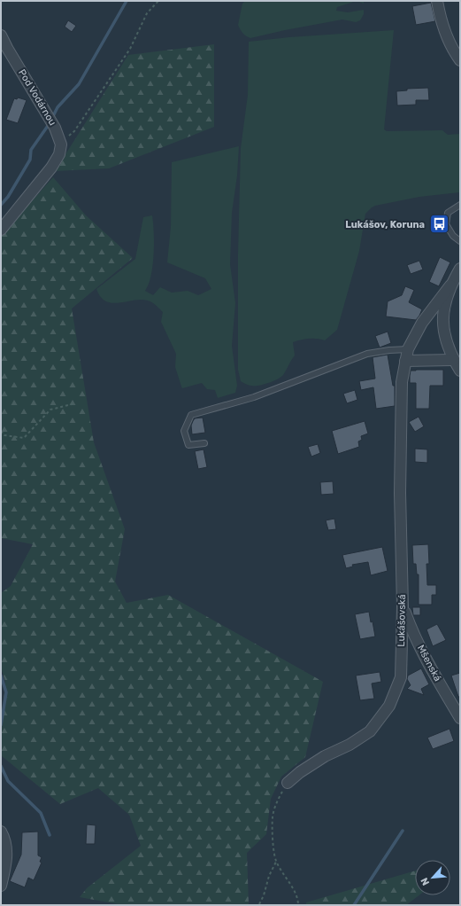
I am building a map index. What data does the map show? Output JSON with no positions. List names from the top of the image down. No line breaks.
{"streets":{"street":["Pod Vodárnou","Lukášovská","Mšenská"]},"crossings":[["Lukášovská","Mšenská"]],"places":{"bus stop":["Lukášov, Koruna"]},"north":"bottom left"}
